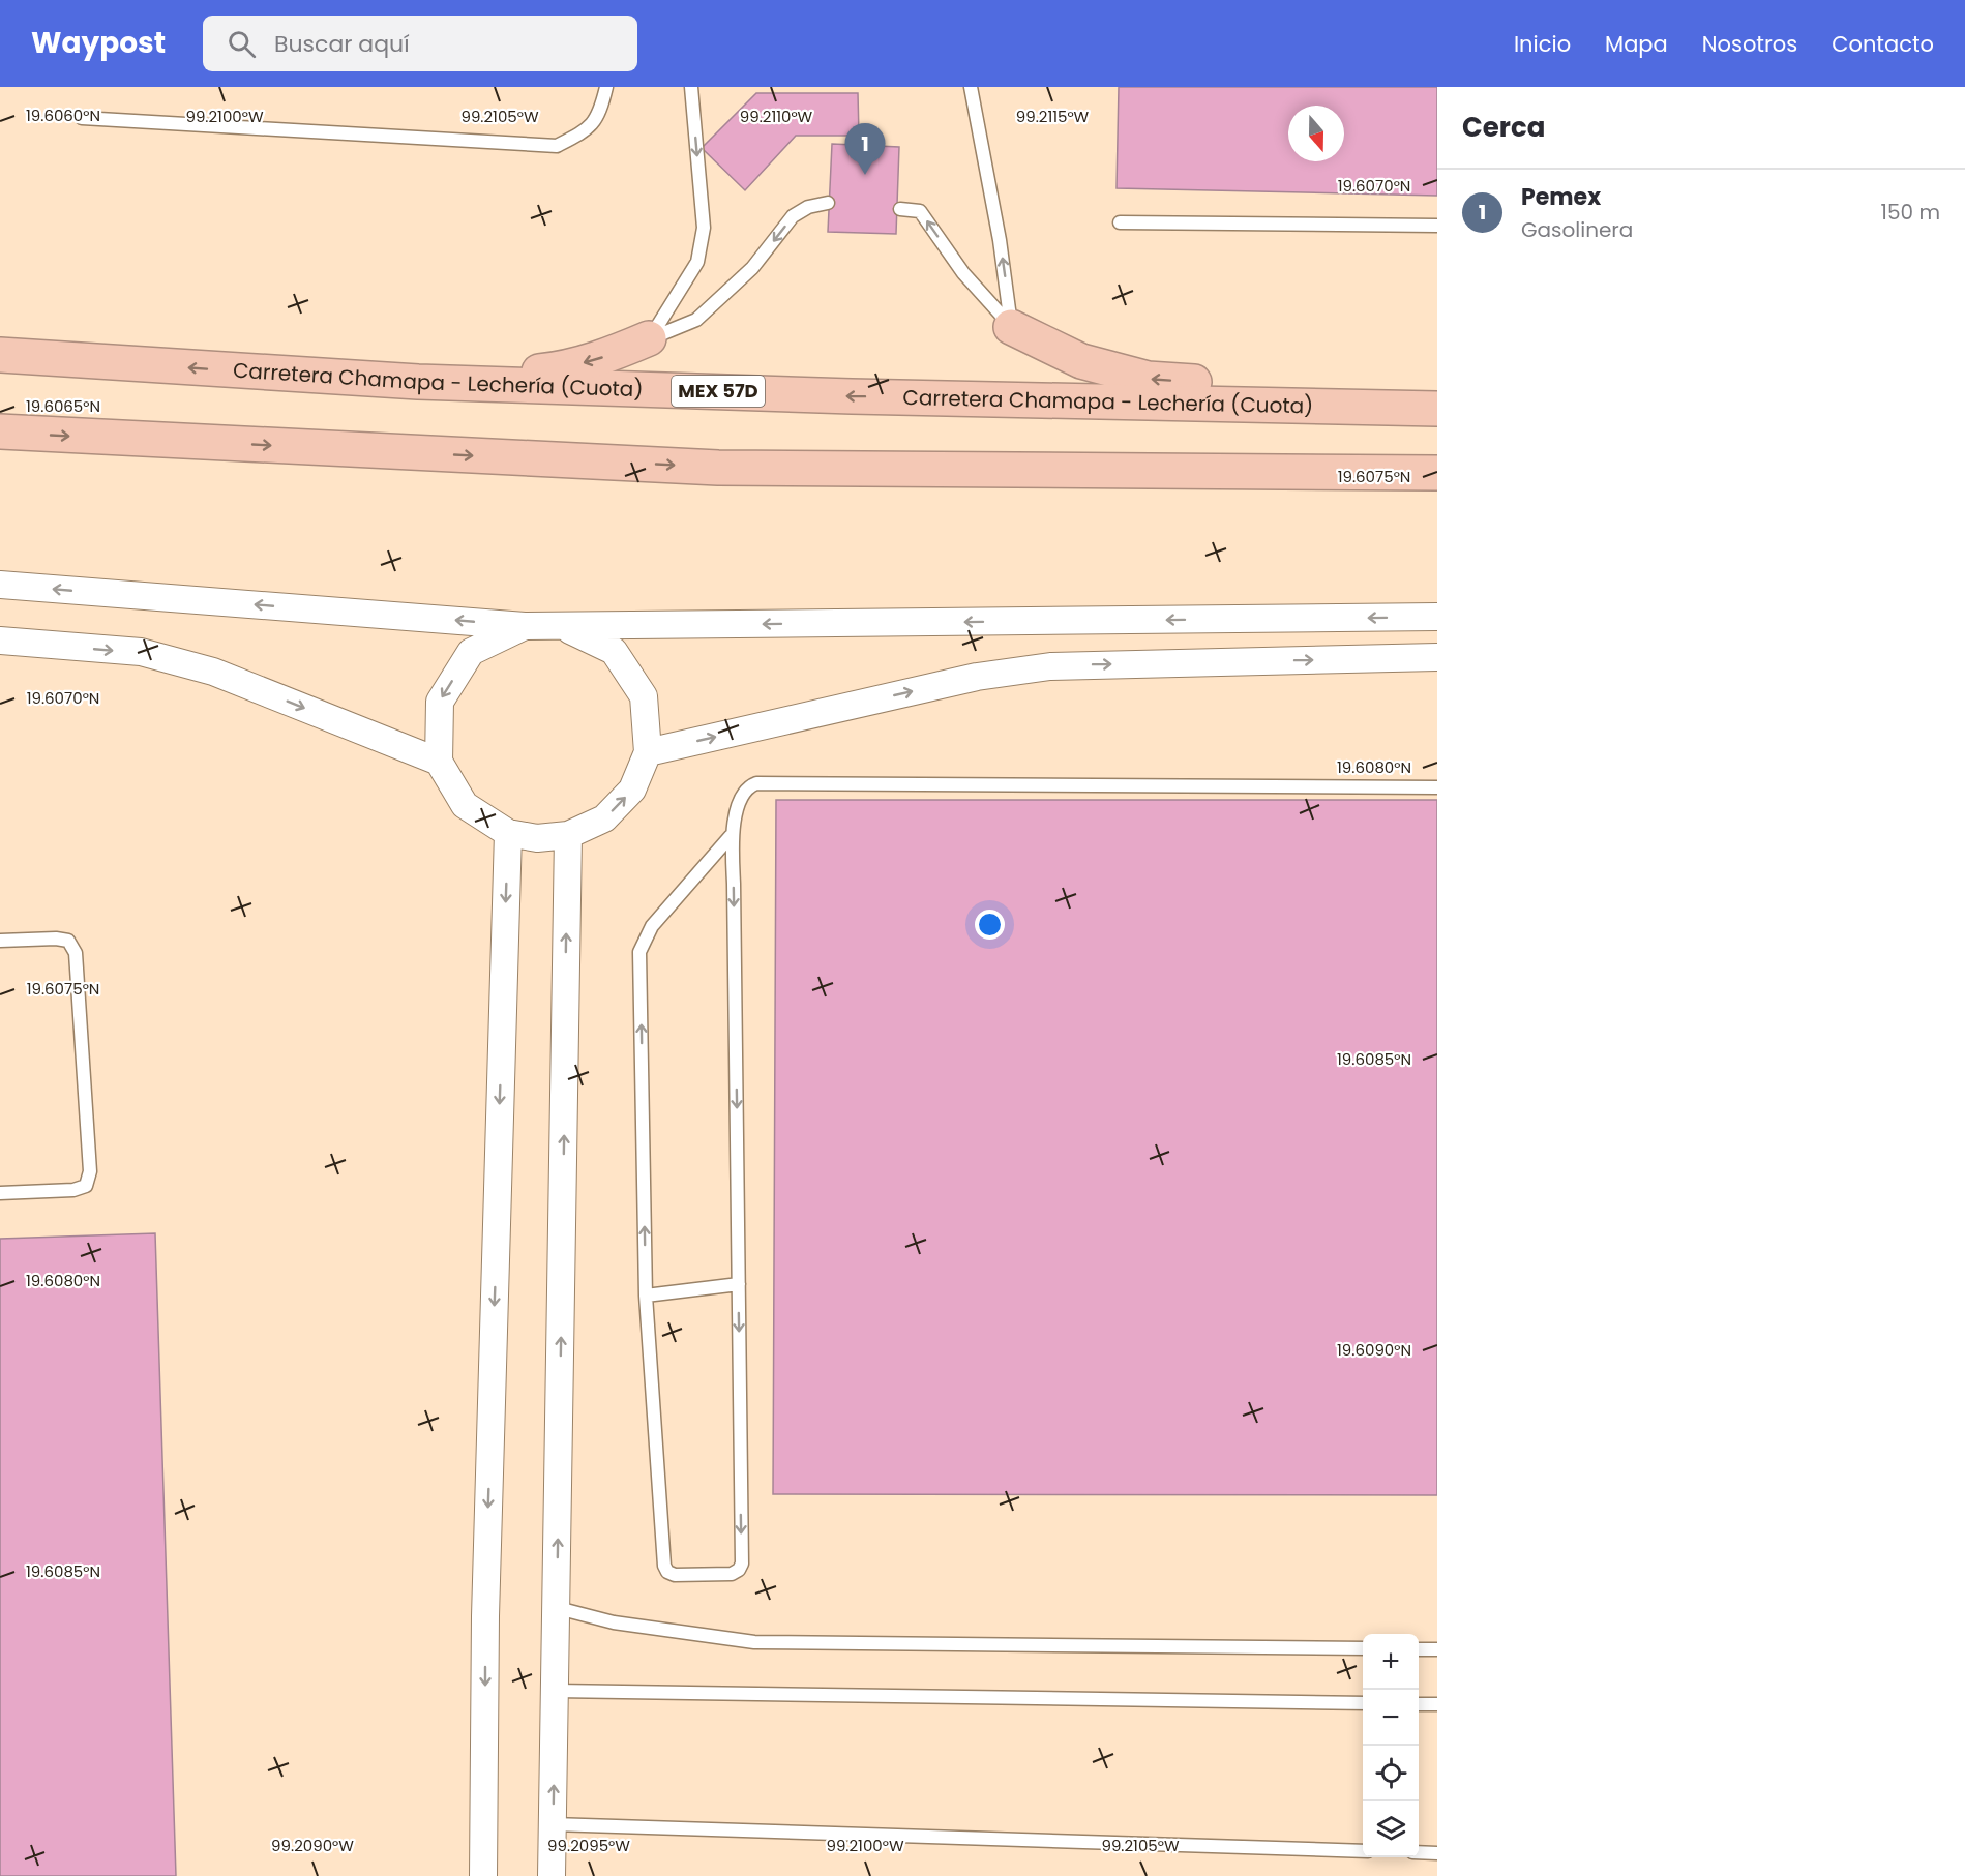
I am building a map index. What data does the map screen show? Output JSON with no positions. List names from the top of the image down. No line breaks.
{"streets":{"highway":["Carretera Chamapa - Lechería (Cuota)","MEX 57D"]},"north":"bottom","page":{"header":"Waypost","search":"Buscar aquí","nav":["Inicio","Mapa","Nosotros","Contacto"],"heading":"Cerca","pins":"1","list":[{"mark":"1","name":"Pemex","note":"Gasolinera","value":"150 m"}],"map_buttons":["+","−"]},"coordinates":["19.6060°N","99.2100°W","99.2115°W","99.2105°W","99.2110°W","19.6070°N","19.6065°N","19.6075°N","19.6080°N","19.6085°N","19.6090°N","99.2090°W","99.2095°W"]}
